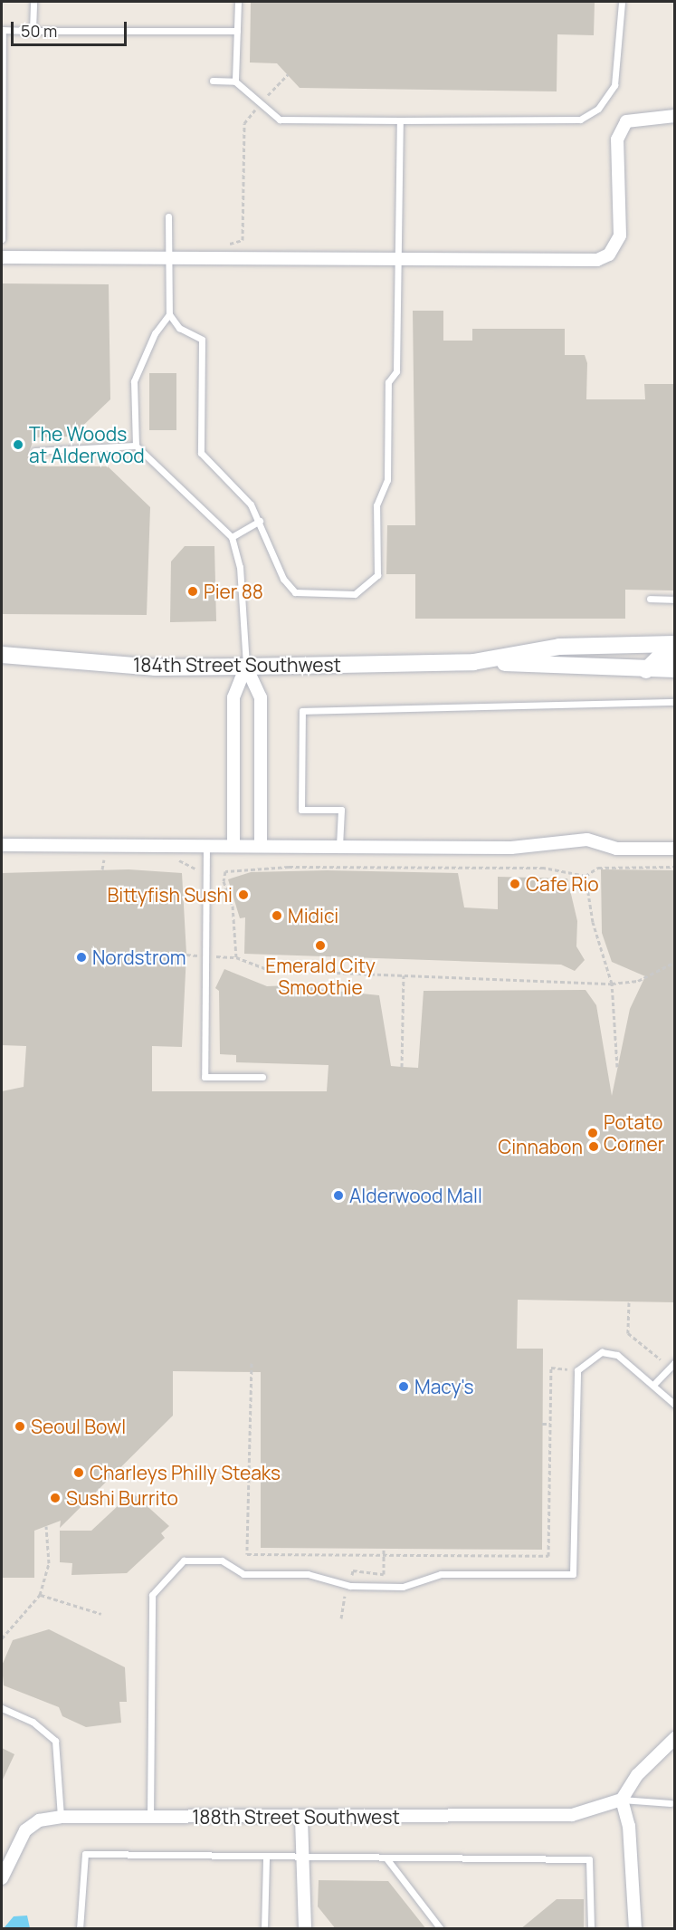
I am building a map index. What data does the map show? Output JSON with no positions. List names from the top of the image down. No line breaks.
{"streets":{"main road":["184th Street Southwest"],"street":["188th Street Southwest"]},"places":["The Woods at Alderwood","Pier 88","Cafe Rio","Bittyfish Sushi","Midici","Emerald City Smoothie","Nordstrom","Potato Corner","Cinnabon","Alderwood Mall","Macy's","Seoul Bowl","Charleys Philly Steaks","Sushi Burrito"],"scale_bar":"50 m"}
